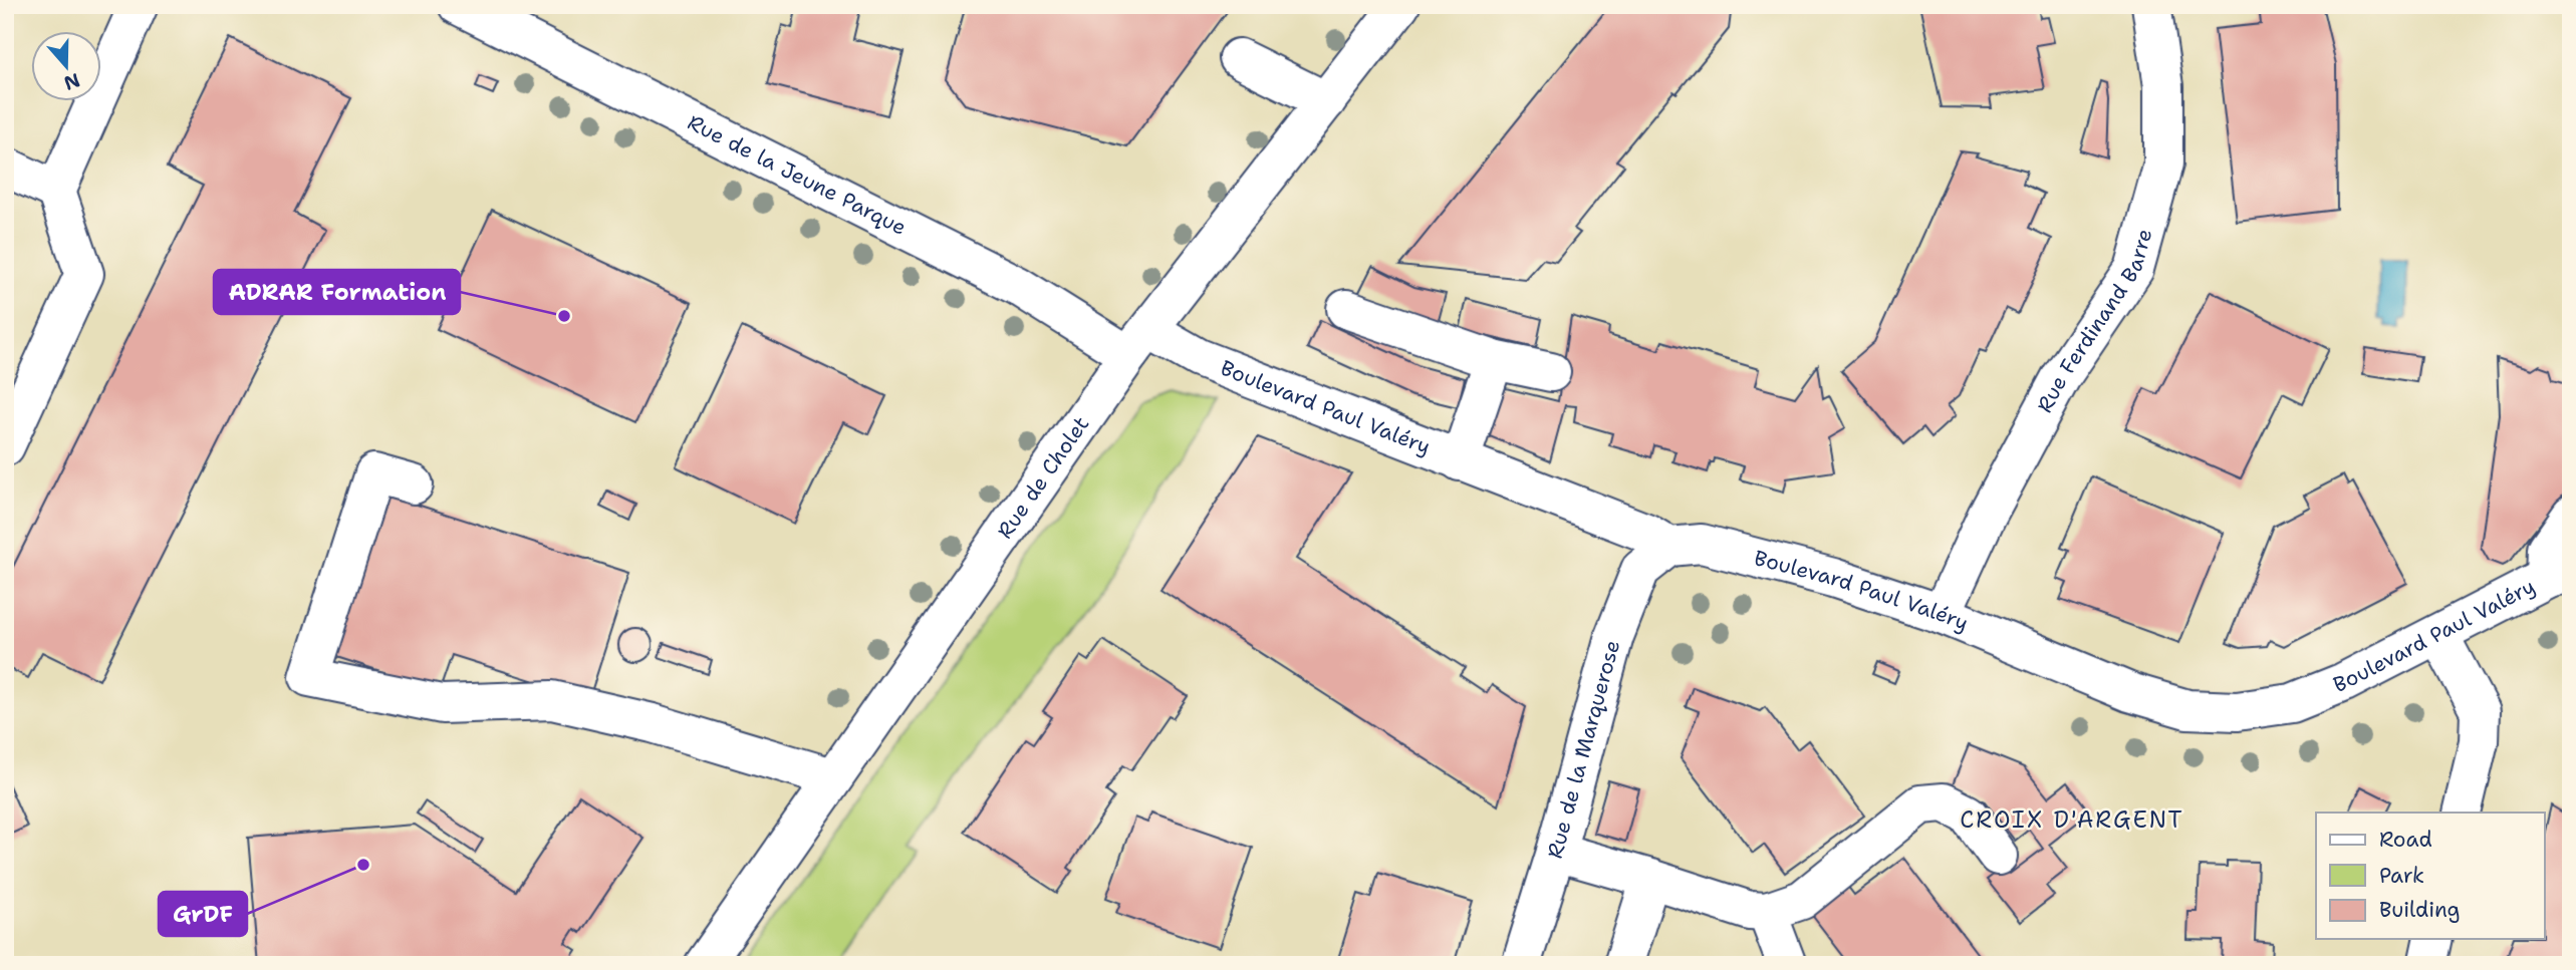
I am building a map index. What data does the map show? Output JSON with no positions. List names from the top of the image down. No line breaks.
{"streets":{"street":["Rue de la Jeune Parque","Rue Ferdinand Barre","Boulevard Paul Valéry","Rue de Cholet","Rue de la Marquerose"]},"crossings":[["Rue de la Jeune Parque","Boulevard Paul Valéry"],["Rue de la Jeune Parque","Rue de Cholet"],["Rue Ferdinand Barre","Boulevard Paul Valéry"],["Boulevard Paul Valéry","Rue de Cholet"],["Boulevard Paul Valéry","Rue de la Marquerose"]],"districts":["CROIX D'ARGENT"],"places":["ADRAR Formation","GrDF"],"legend":["Road","Park","Building"],"north":"bottom"}
